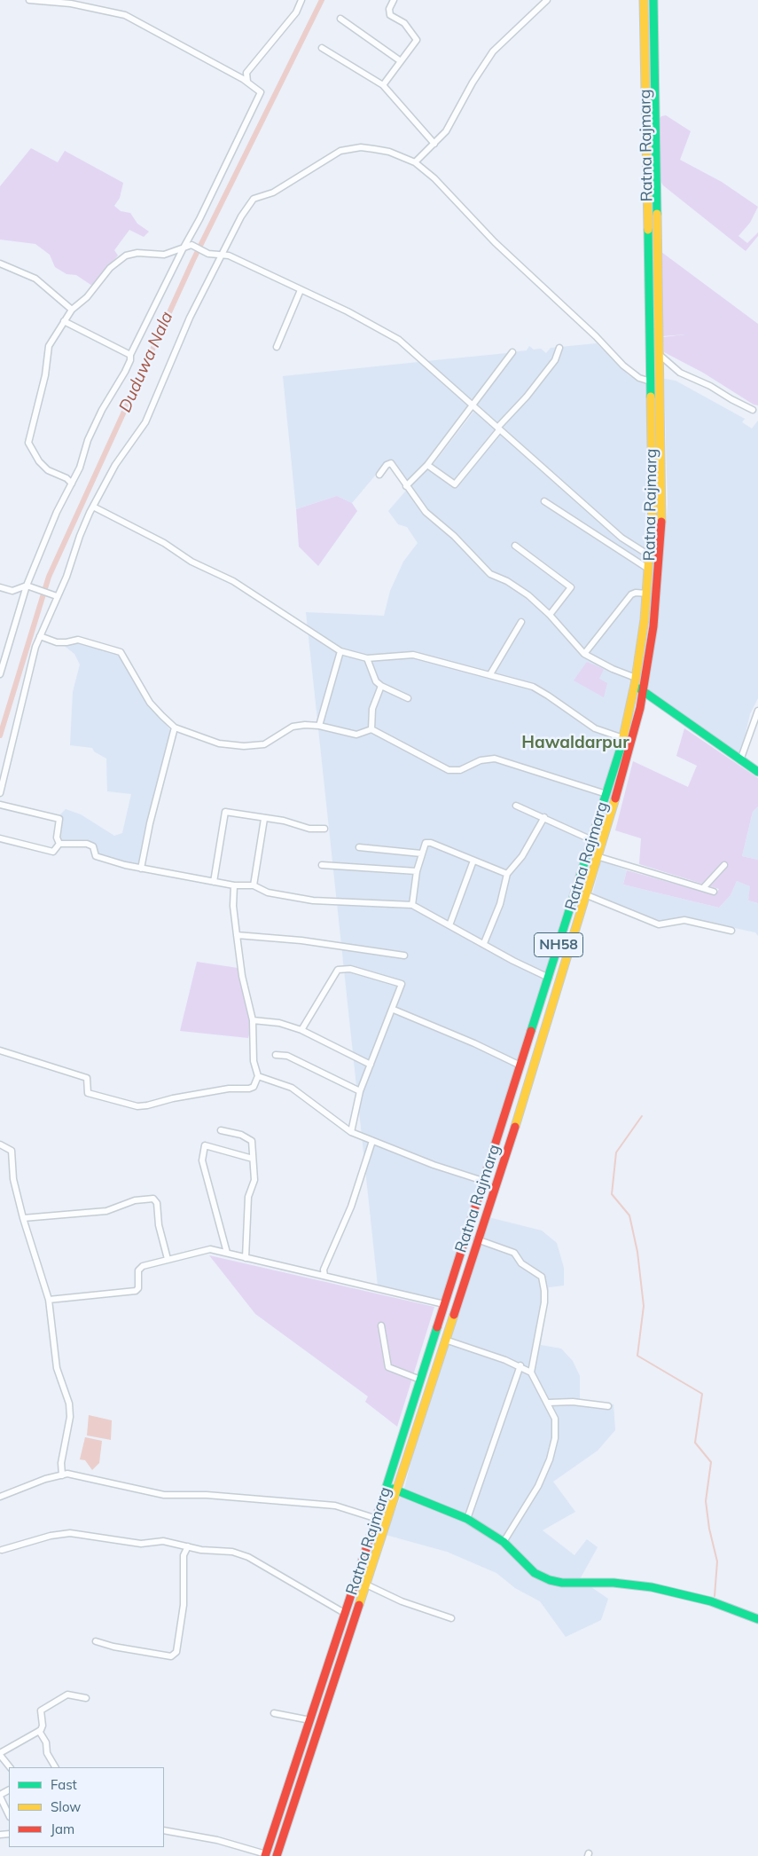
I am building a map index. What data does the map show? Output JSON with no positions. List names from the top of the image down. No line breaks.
{"streets":{"main road":["Ratna Rajmarg","NH58"]},"districts":["Hawaldarpur"],"water":["Duduwa Nala"],"legend":["Fast","Slow","Jam"]}
